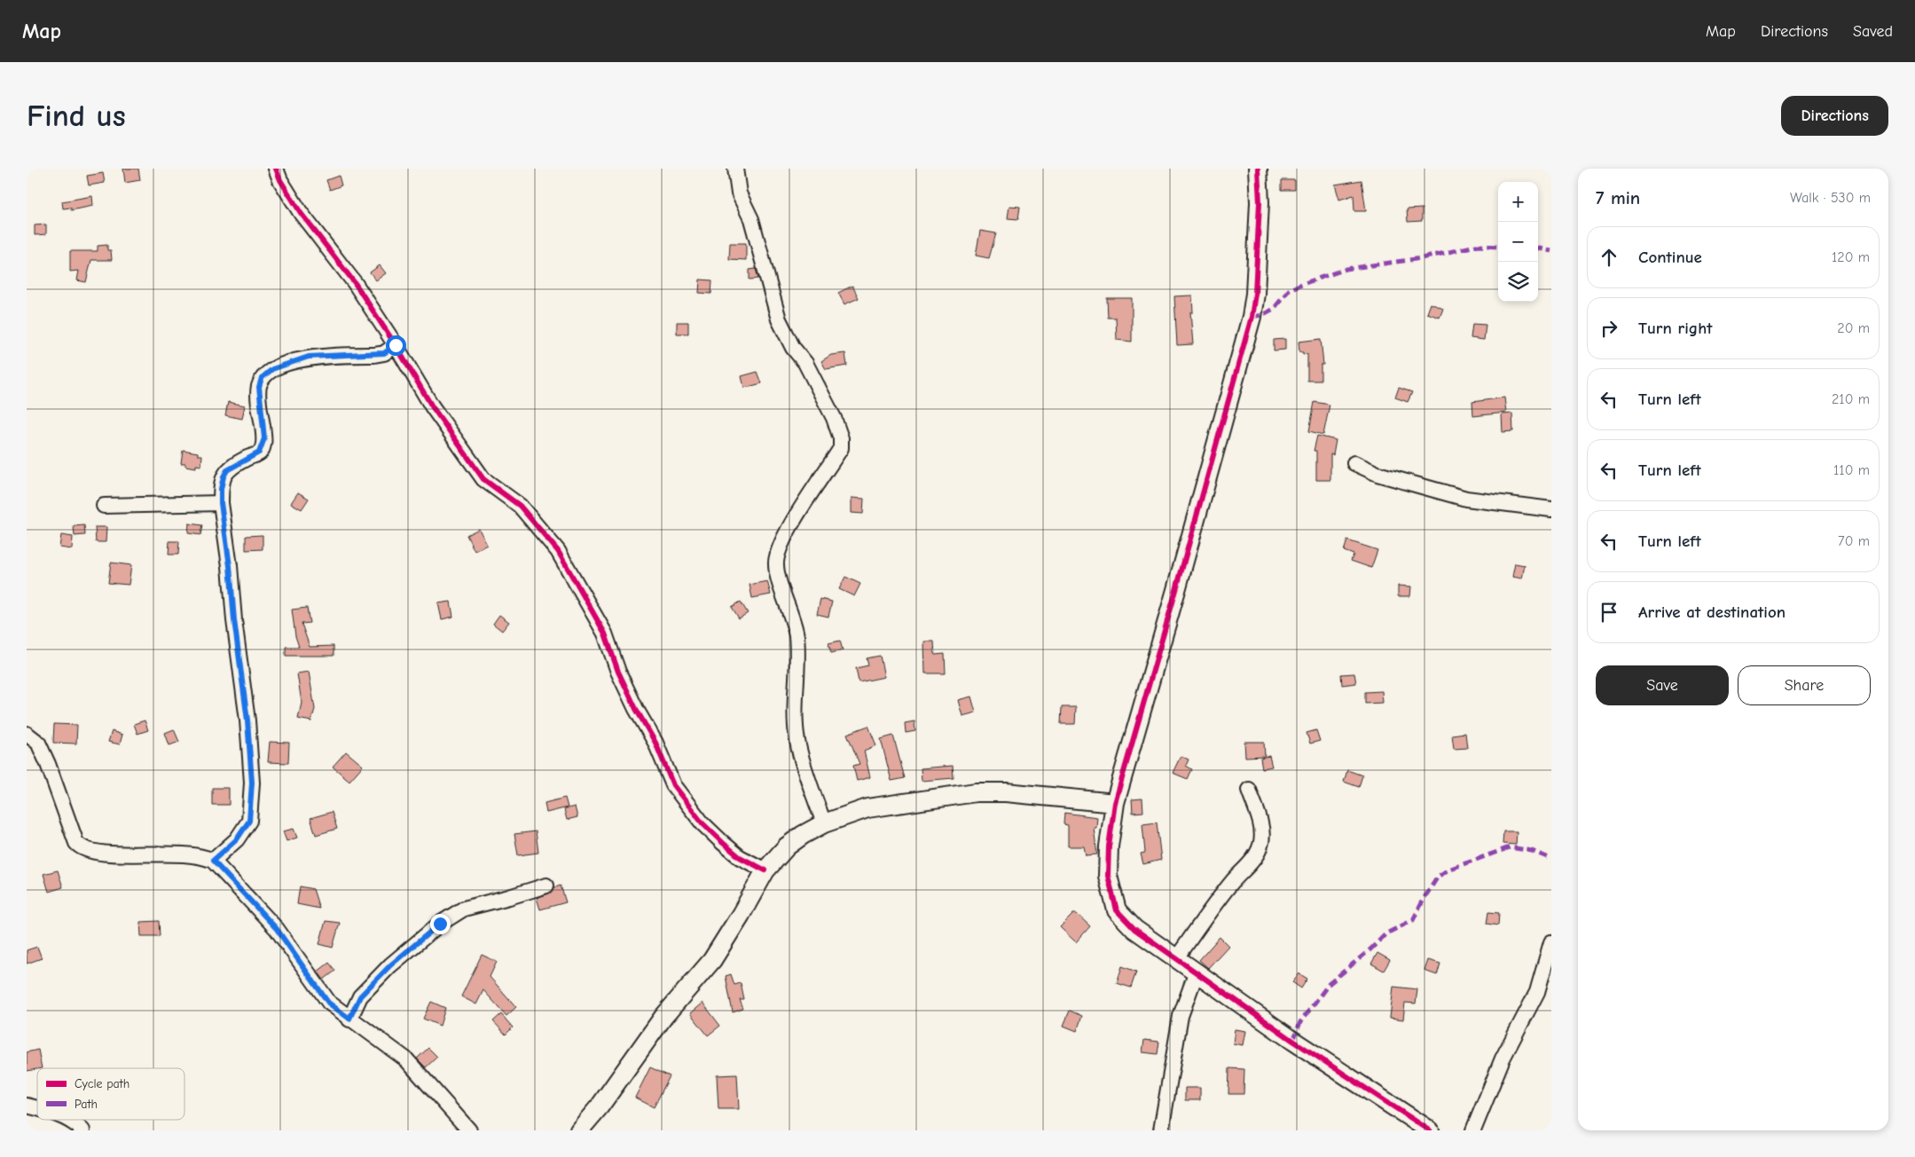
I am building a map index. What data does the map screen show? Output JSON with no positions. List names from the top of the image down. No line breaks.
{"legend":["Cycle path","Path"],"page":{"header":"Map","nav":["Map","Directions","Saved"],"buttons":["Directions",["Save","Share"]],"title":"Find us","heading":["7 min","Walk · 530 m"],"map_buttons":["+","−"],"list":[["Continue","120 m"],["Turn right","20 m"],["Turn left","210 m"],["Turn left","110 m"],["Turn left","70 m"],"Arrive at destination"]}}
